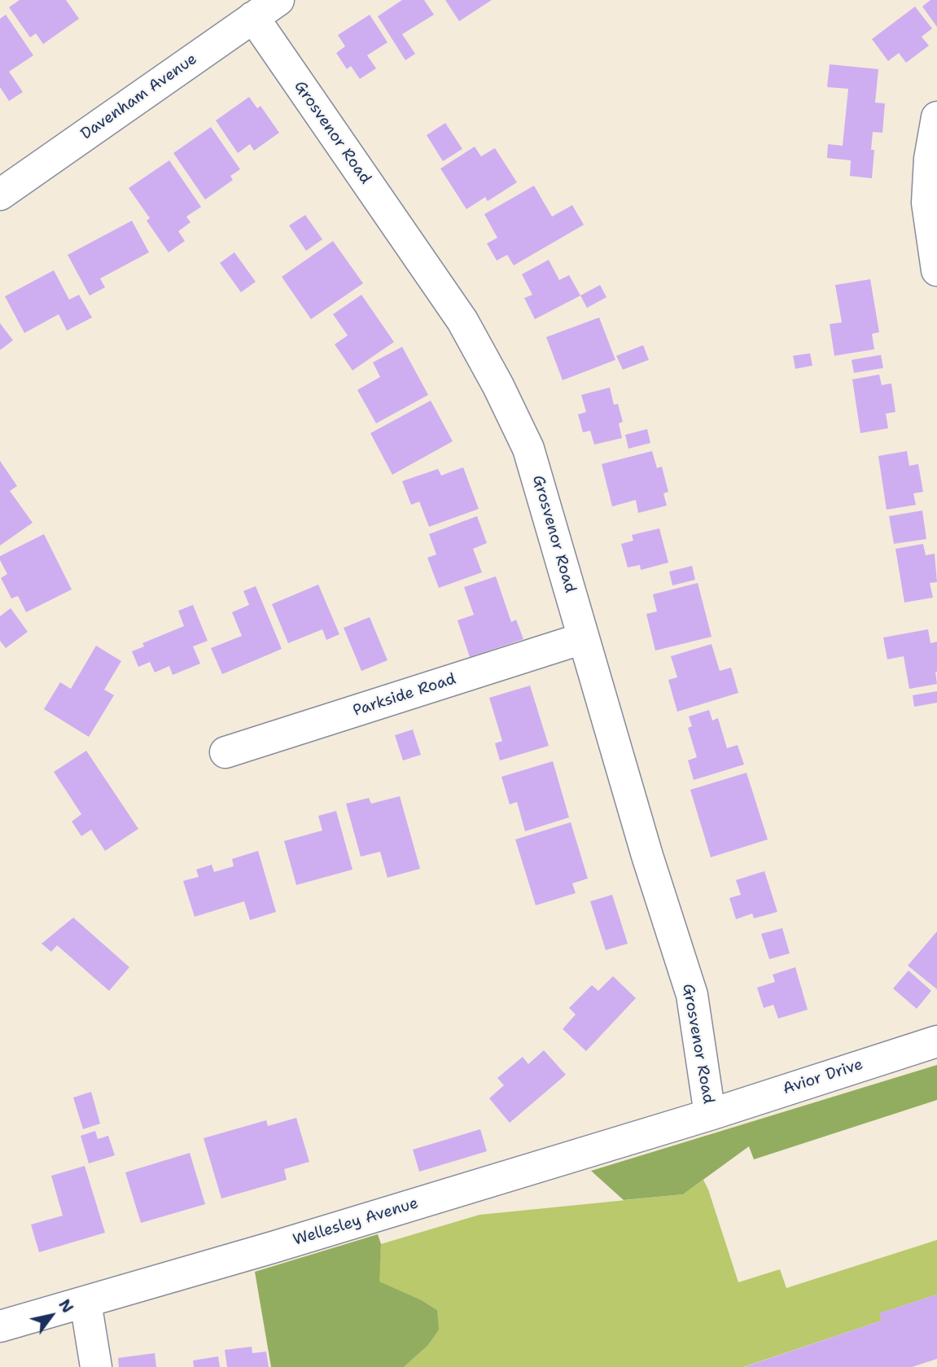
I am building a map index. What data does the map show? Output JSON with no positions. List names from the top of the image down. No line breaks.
{"streets":{"street":["Davenham Avenue","Grosvenor Road","Parkside Road","Avior Drive","Wellesley Avenue"]},"crossings":[["Davenham Avenue","Grosvenor Road"],["Grosvenor Road","Parkside Road"],["Grosvenor Road","Avior Drive"],["Grosvenor Road","Wellesley Avenue"],["Avior Drive","Wellesley Avenue"]],"north":"top right"}
